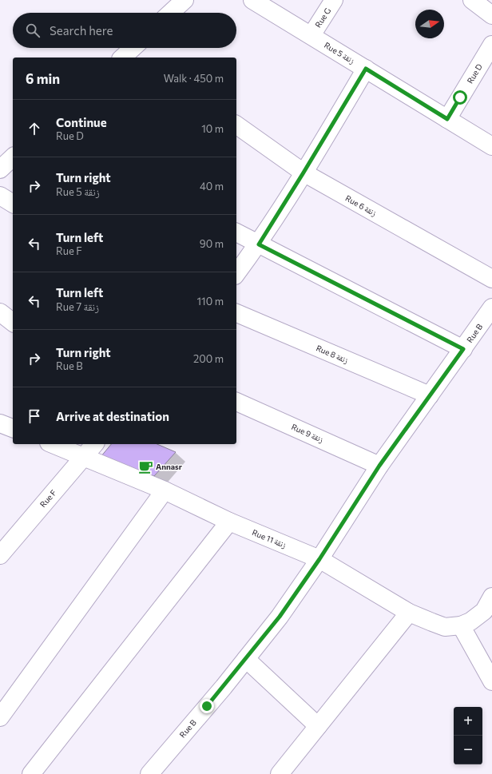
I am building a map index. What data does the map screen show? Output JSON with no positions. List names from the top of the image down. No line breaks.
{"streets":{"street":["Rue G","Rue 5 زنقة","Rue D","Rue 6 زنقة","Rue B","Rue 8 زنقة","Rue 9 زنقة","Rue F","Rue 11 زنقة"]},"crossings":[["Rue G","Rue 5 زنقة"],["Rue 5 زنقة","Rue D"],["Rue B","Rue 8 زنقة"],["Rue B","Rue 9 زنقة"],["Rue B","Rue 11 زنقة"],["Rue F","Rue 11 زنقة"]],"places":{"cafe":["Annasr"]},"north":"right","page":{"search":"Search here","heading":["6 min","Walk · 450 m"],"list":[["Continue","Rue D","10 m"],["Turn right","Rue 5 زنقة","40 m"],["Turn left","Rue F","90 m"],["Turn left","Rue 7 زنقة","110 m"],["Turn right","Rue B","200 m"],"Arrive at destination"],"map_buttons":["+","−"]}}
